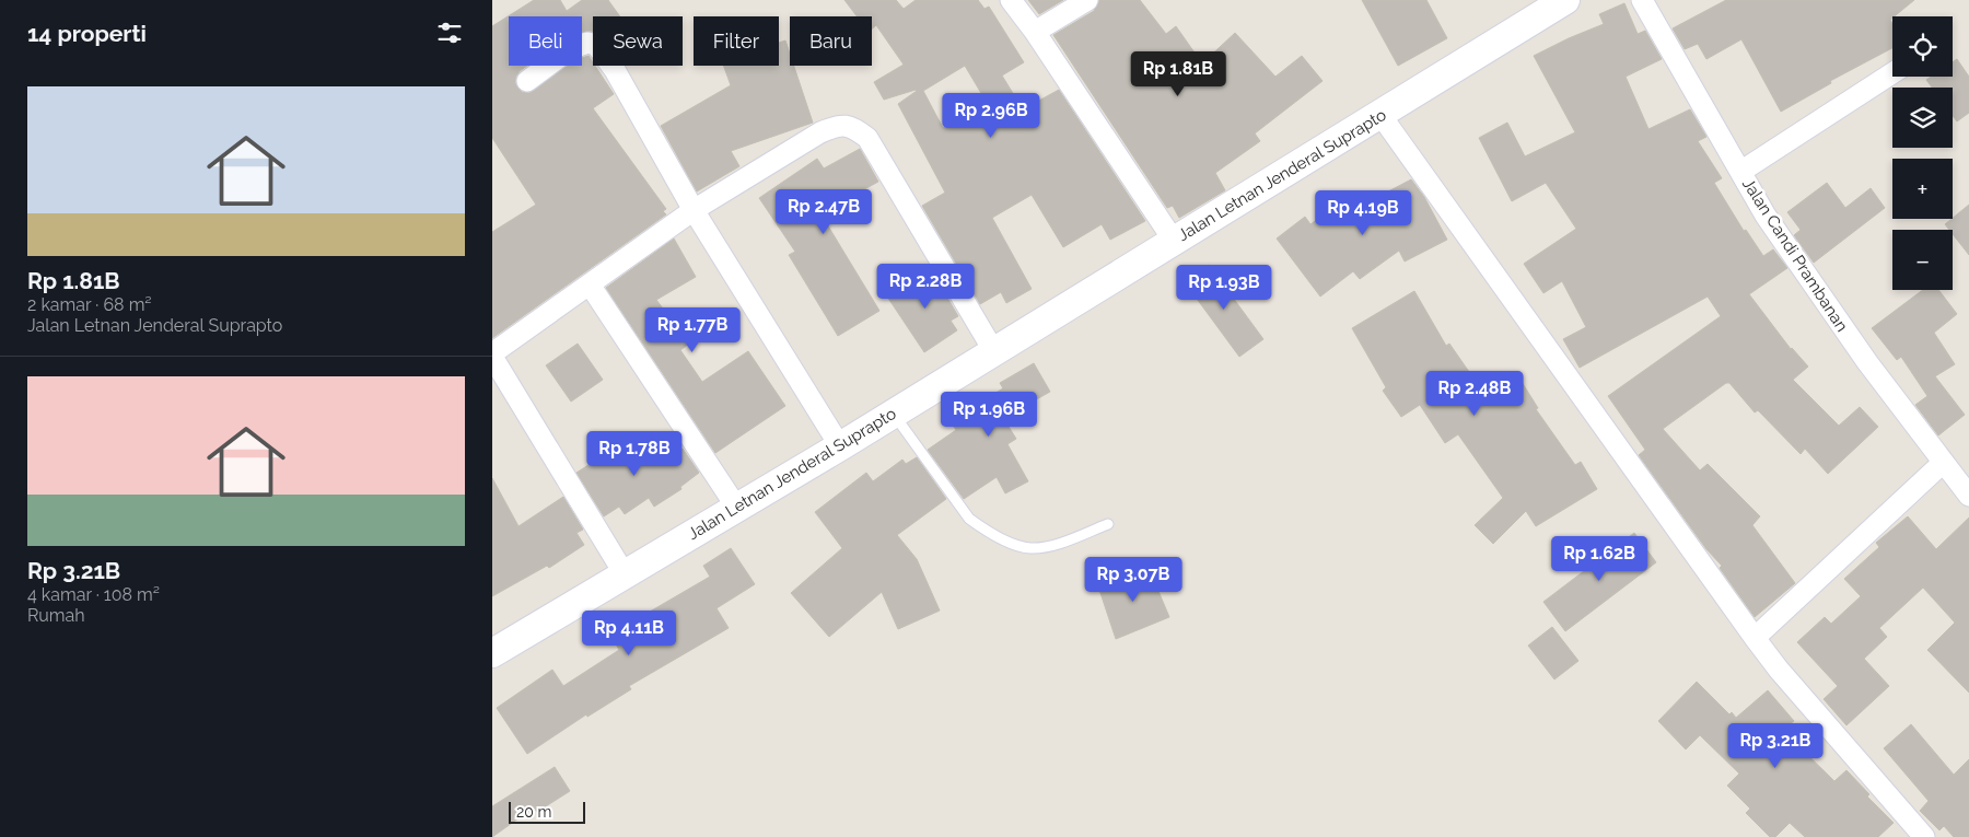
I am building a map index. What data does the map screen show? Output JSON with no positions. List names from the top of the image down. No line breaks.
{"streets":{"main road":["Jalan Letnan Jenderal Suprapto"],"street":["Jalan Candi Prambanan"]},"scale_bar":"20 m","page":{"heading":"14 properti","map_buttons":["+","−"],"chip":["Beli","Sewa","Filter","Baru"],"price":["Rp 1.81B","Rp 2.96B","Rp 2.47B","Rp 4.19B","Rp 2.28B","Rp 1.93B","Rp 1.77B","Rp 2.48B","Rp 1.96B","Rp 1.78B","Rp 1.62B","Rp 3.07B","Rp 4.11B","Rp 3.21B"],"list":[{"name":"Rp 1.81B","note":"2 kamar · 68 m² · Jalan Letnan Jenderal Suprapto"},{"name":"Rp 3.21B","note":"4 kamar · 108 m² · Rumah"}],"scale":"20 m"}}
